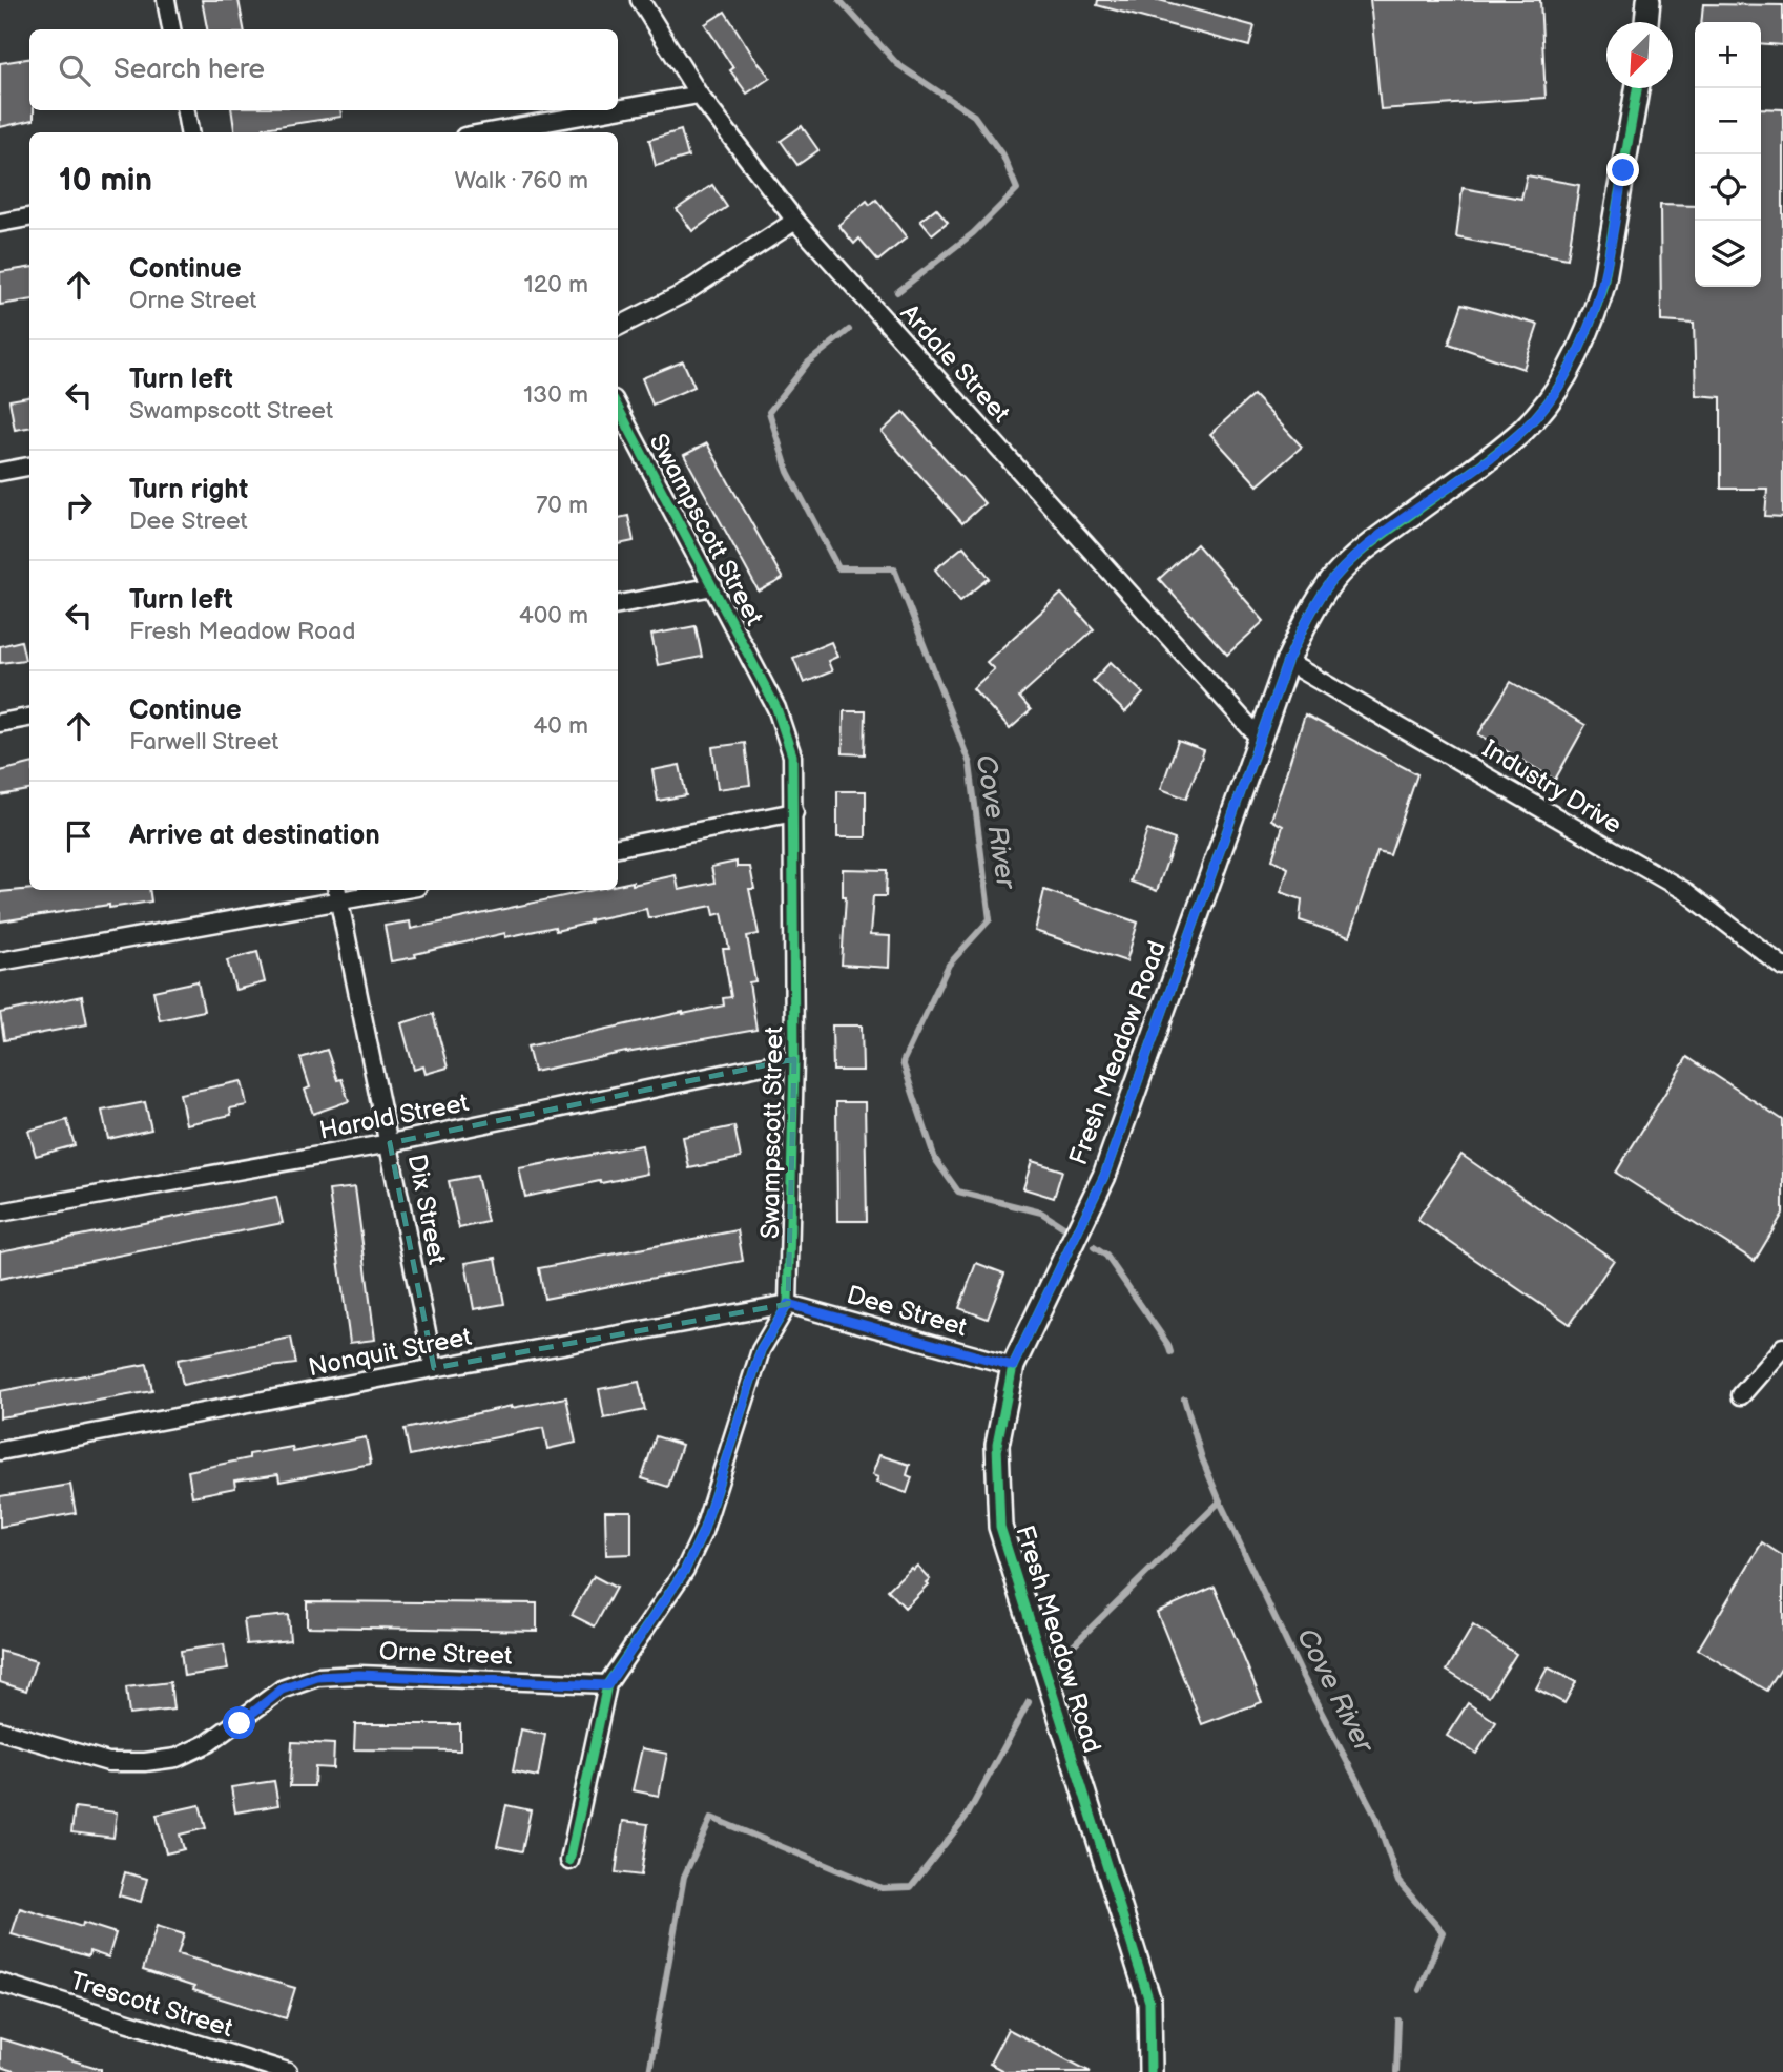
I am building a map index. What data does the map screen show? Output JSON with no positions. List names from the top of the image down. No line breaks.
{"streets":{"street":["Ardale Street","Swampscott Street","Industry Drive","Fresh Meadow Road","Harold Street","Dix Street","Dee Street","Nonquit Street","Orne Street","Trescott Street"]},"crossings":[["Ardale Street","Fresh Meadow Road"],["Swampscott Street","Harold Street"],["Swampscott Street","Dee Street"],["Swampscott Street","Nonquit Street"],["Swampscott Street","Orne Street"],["Industry Drive","Fresh Meadow Road"],["Fresh Meadow Road","Dee Street"],["Harold Street","Dix Street"],["Dix Street","Nonquit Street"],["Dee Street","Nonquit Street"]],"water":["Cove River"],"north":"bottom left","page":{"map_buttons":["+","−"],"search":"Search here","heading":["10 min","Walk · 760 m"],"list":[["Continue","Orne Street","120 m"],["Turn left","Swampscott Street","130 m"],["Turn right","Dee Street","70 m"],["Turn left","Fresh Meadow Road","400 m"],["Continue","Farwell Street","40 m"],"Arrive at destination"]}}
